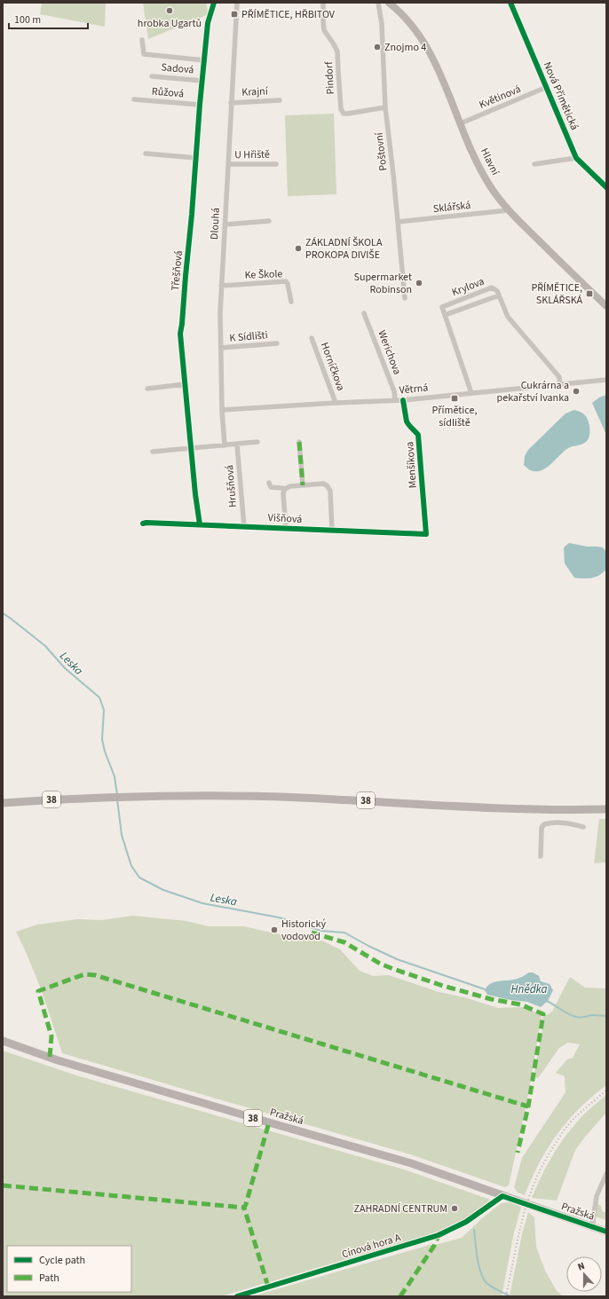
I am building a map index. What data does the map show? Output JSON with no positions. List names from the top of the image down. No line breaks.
{"streets":{"main road":["Hlavní","38","Pražská"],"street":["Sadová","Pindorf","Krajní","Růžová","Nová Přímětická","Květinová","Poštovní","U Hřiště","Sklářská","Dlouhá","Třešňová","Ke Škole","Krylova","K Sídlišti","Werichova","Horníčkova","Větrná","Menšíkova","Hrušňová","Višňová","Cínová hora A"]},"crossings":[["Sadová","Třešňová"],["Pindorf","Poštovní"],["Krajní","Dlouhá"],["Růžová","Třešňová"],["Nová Přímětická","Květinová"],["Květinová","Hlavní"],["Poštovní","Sklářská"],["U Hřiště","Dlouhá"],["Hlavní","Sklářská"],["Dlouhá","Ke Škole"],["Dlouhá","K Sídlišti"],["Dlouhá","Větrná"],["Třešňová","Višňová"],["Krylova","Větrná"],["Werichova","Větrná"],["Horníčkova","Větrná"],["Větrná","Menšíkova"],["Menšíkova","Višňová"],["Hrušňová","Višňová"],["Pražská","Cínová hora A"]],"water":["Leska","Hnědka"],"places":{"other":["hrobka Ugartů","Znojmo 4","ZÁKLADNÍ ŠKOLA PROKOPA DIVIŠE","Supermarket Robinson","Cukrárna a pekařství Ivanka","Historický vodovod","ZAHRADNÍ CENTRUM"],"transit":["PŘÍMĚTICE, HŘBITOV","PŘÍMĚTICE, SKLÁŘSKÁ","Přímětice, sídliště"]},"legend":["Cycle path","Path"],"scale_bar":"100 m","north":"top"}
